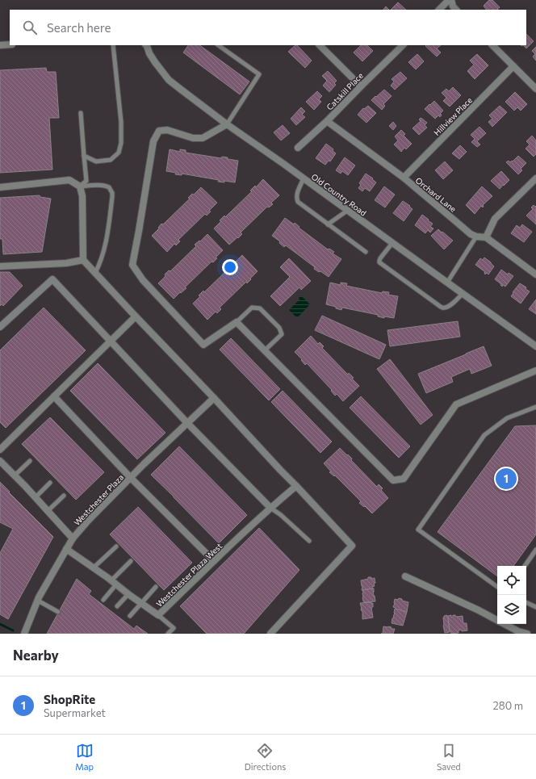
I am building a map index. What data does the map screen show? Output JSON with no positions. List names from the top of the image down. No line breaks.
{"streets":{"street":["Catskill Place","Hillview Place","Old Country Road","Orchard Lane","Westchester Plaza","Westchester Plaza West"]},"crossings":[["Catskill Place","Orchard Lane"],["Hillview Place","Orchard Lane"],["Westchester Plaza","Westchester Plaza West"]],"page":{"search":"Search here","pins":"1","heading":"Nearby","list":[{"mark":"1","name":"ShopRite","note":"Supermarket","value":"280 m"}],"nav":["Map","Directions","Saved"]}}
